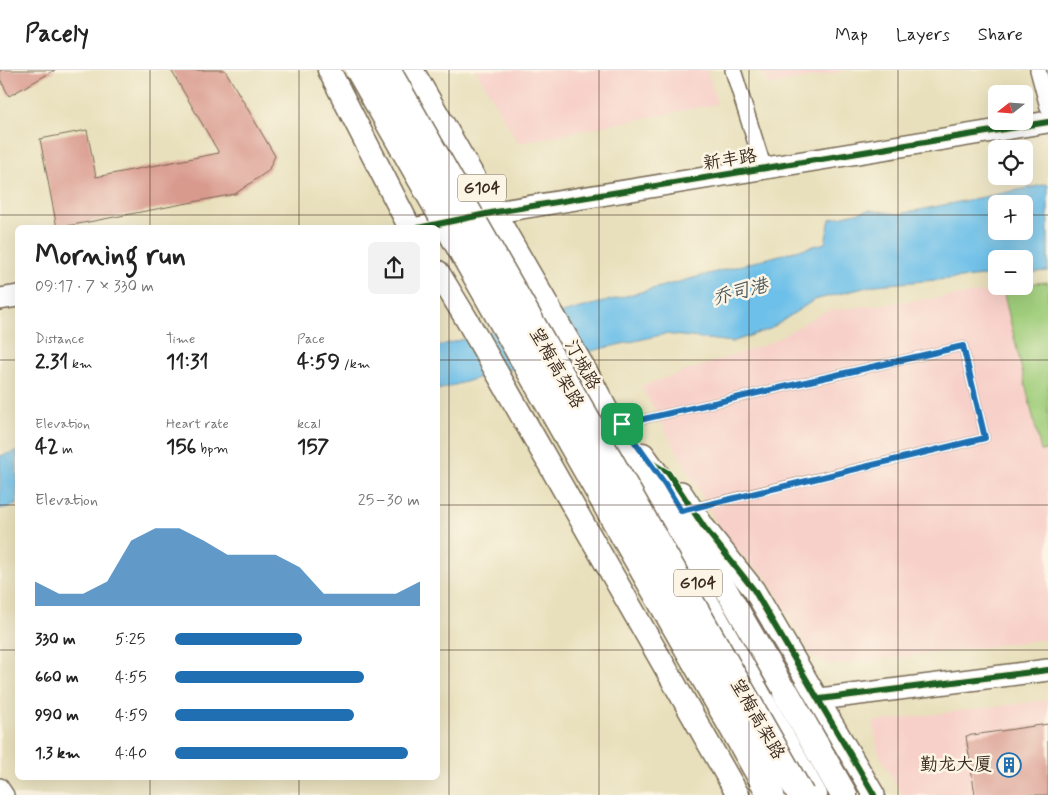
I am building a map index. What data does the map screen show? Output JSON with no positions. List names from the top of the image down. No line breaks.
{"streets":{"highway":["望梅高架路"],"main road":["G104","汀城路"],"street":["新丰路"]},"crossings":[["新丰路","汀城路"]],"water":["乔司港"],"places":{"building":["勤龙大厦"]},"north":"left","page":{"header":"Pacely","nav":["Map","Layers","Share"],"map_buttons":["+","−"],"heading":["Morning run","09:17 · 7 × 330 m"],"stats":[["Distance","2.31 km"],["Time","11:31"],["Pace","4:59 /km"],["Elevation","42 m"],["Heart rate","156 bpm"],["kcal","157"]],"chart":["Elevation","25–30 m"],"list":[{"name":"330 m","note":"5:25"},{"name":"660 m","note":"4:55"},{"name":"990 m","note":"4:59"},{"name":"1.3 km","note":"4:40"}]}}
